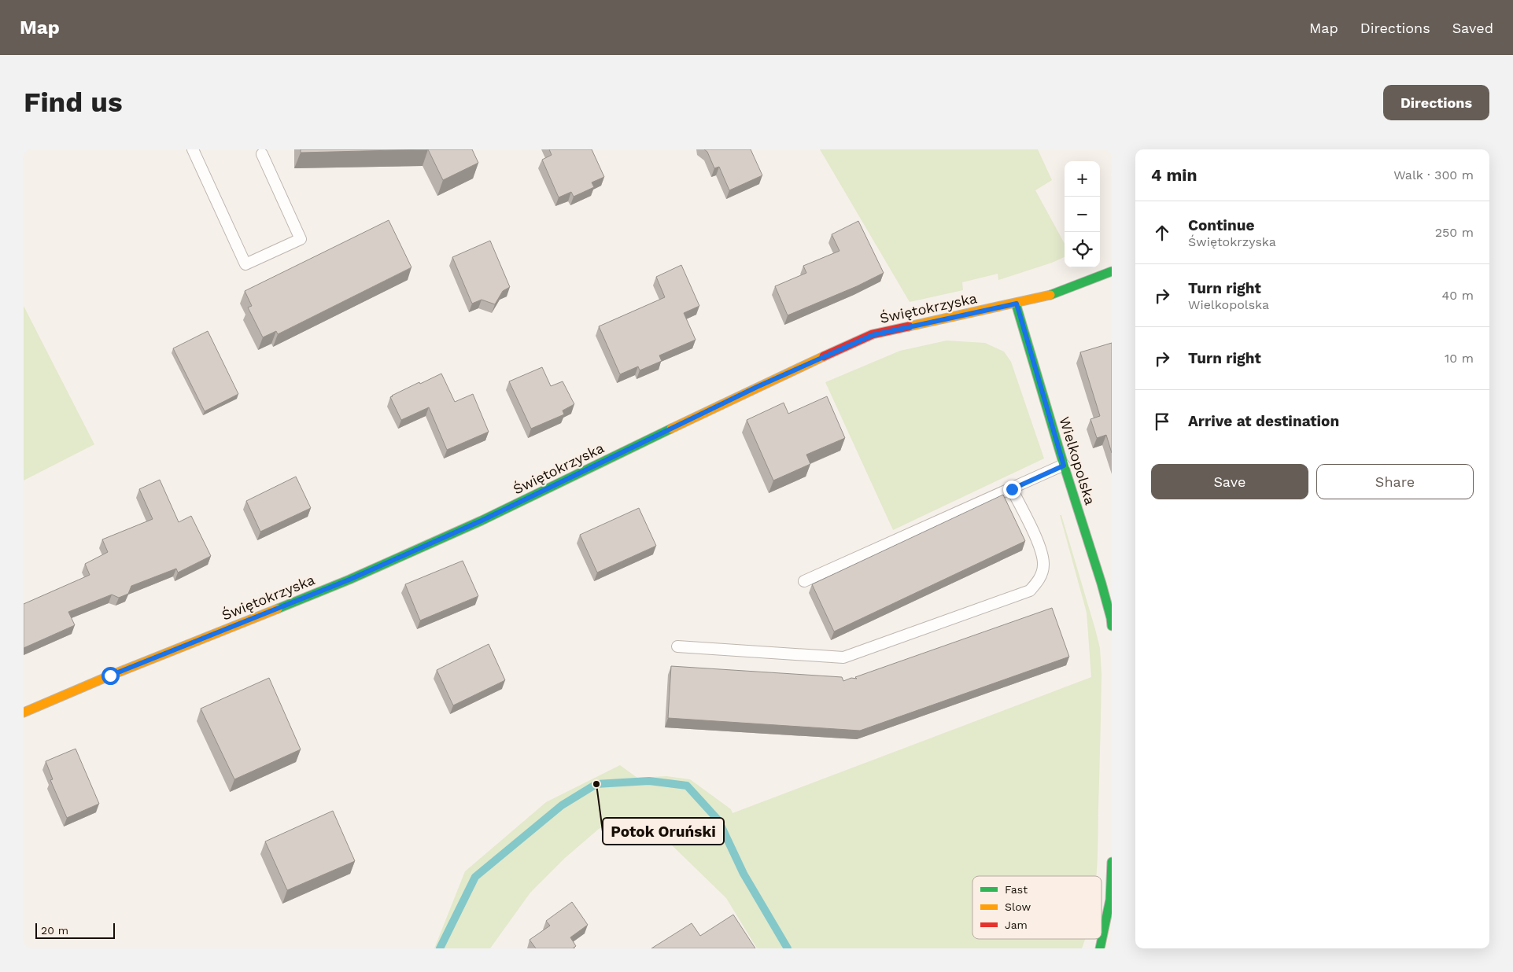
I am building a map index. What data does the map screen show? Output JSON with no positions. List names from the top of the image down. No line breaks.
{"streets":{"main road":["Świętokrzyska","Wielkopolska"]},"crossings":[["Świętokrzyska","Wielkopolska"]],"places":["Potok Oruński"],"legend":["Fast","Slow","Jam"],"scale_bar":"20 m","page":{"header":"Map","nav":["Map","Directions","Saved"],"buttons":["Directions",["Save","Share"]],"title":"Find us","heading":["4 min","Walk · 300 m"],"map_buttons":["+","−"],"list":[["Continue","Świętokrzyska","250 m"],["Turn right","Wielkopolska","40 m"],["Turn right","10 m"],"Arrive at destination"],"scale":"20 m"}}
